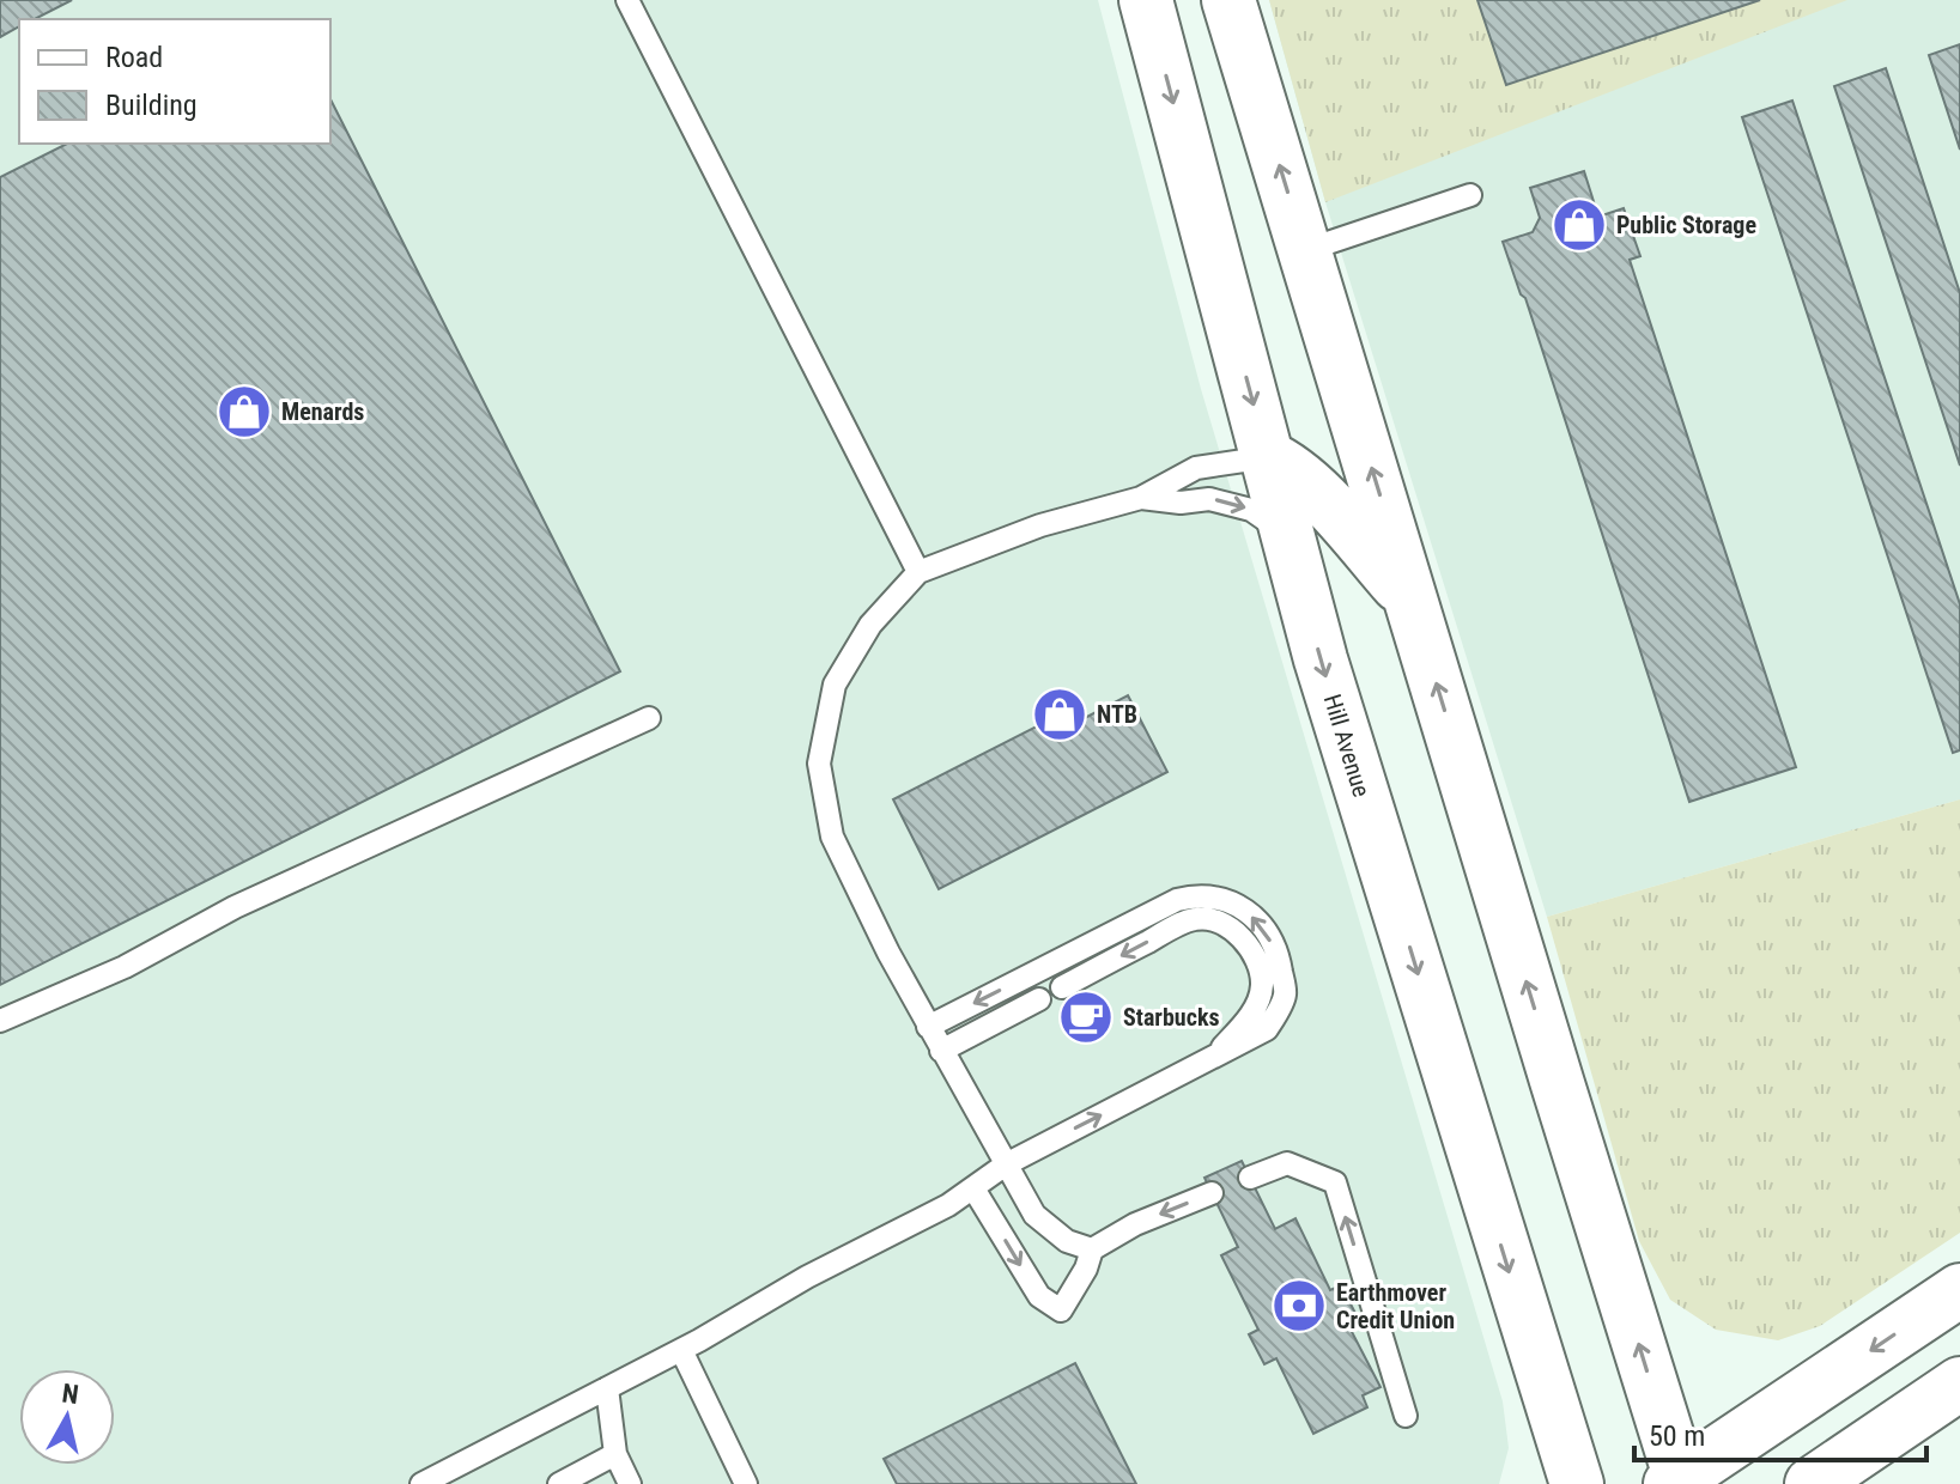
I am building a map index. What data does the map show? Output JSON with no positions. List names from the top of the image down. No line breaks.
{"streets":{"main road":["Hill Avenue"]},"places":{"shop":["Public Storage","Menards","NTB"],"cafe":["Starbucks"],"bank":["Earthmover Credit Union"]},"legend":["Road","Building"],"scale_bar":"50 m","north":"top"}
